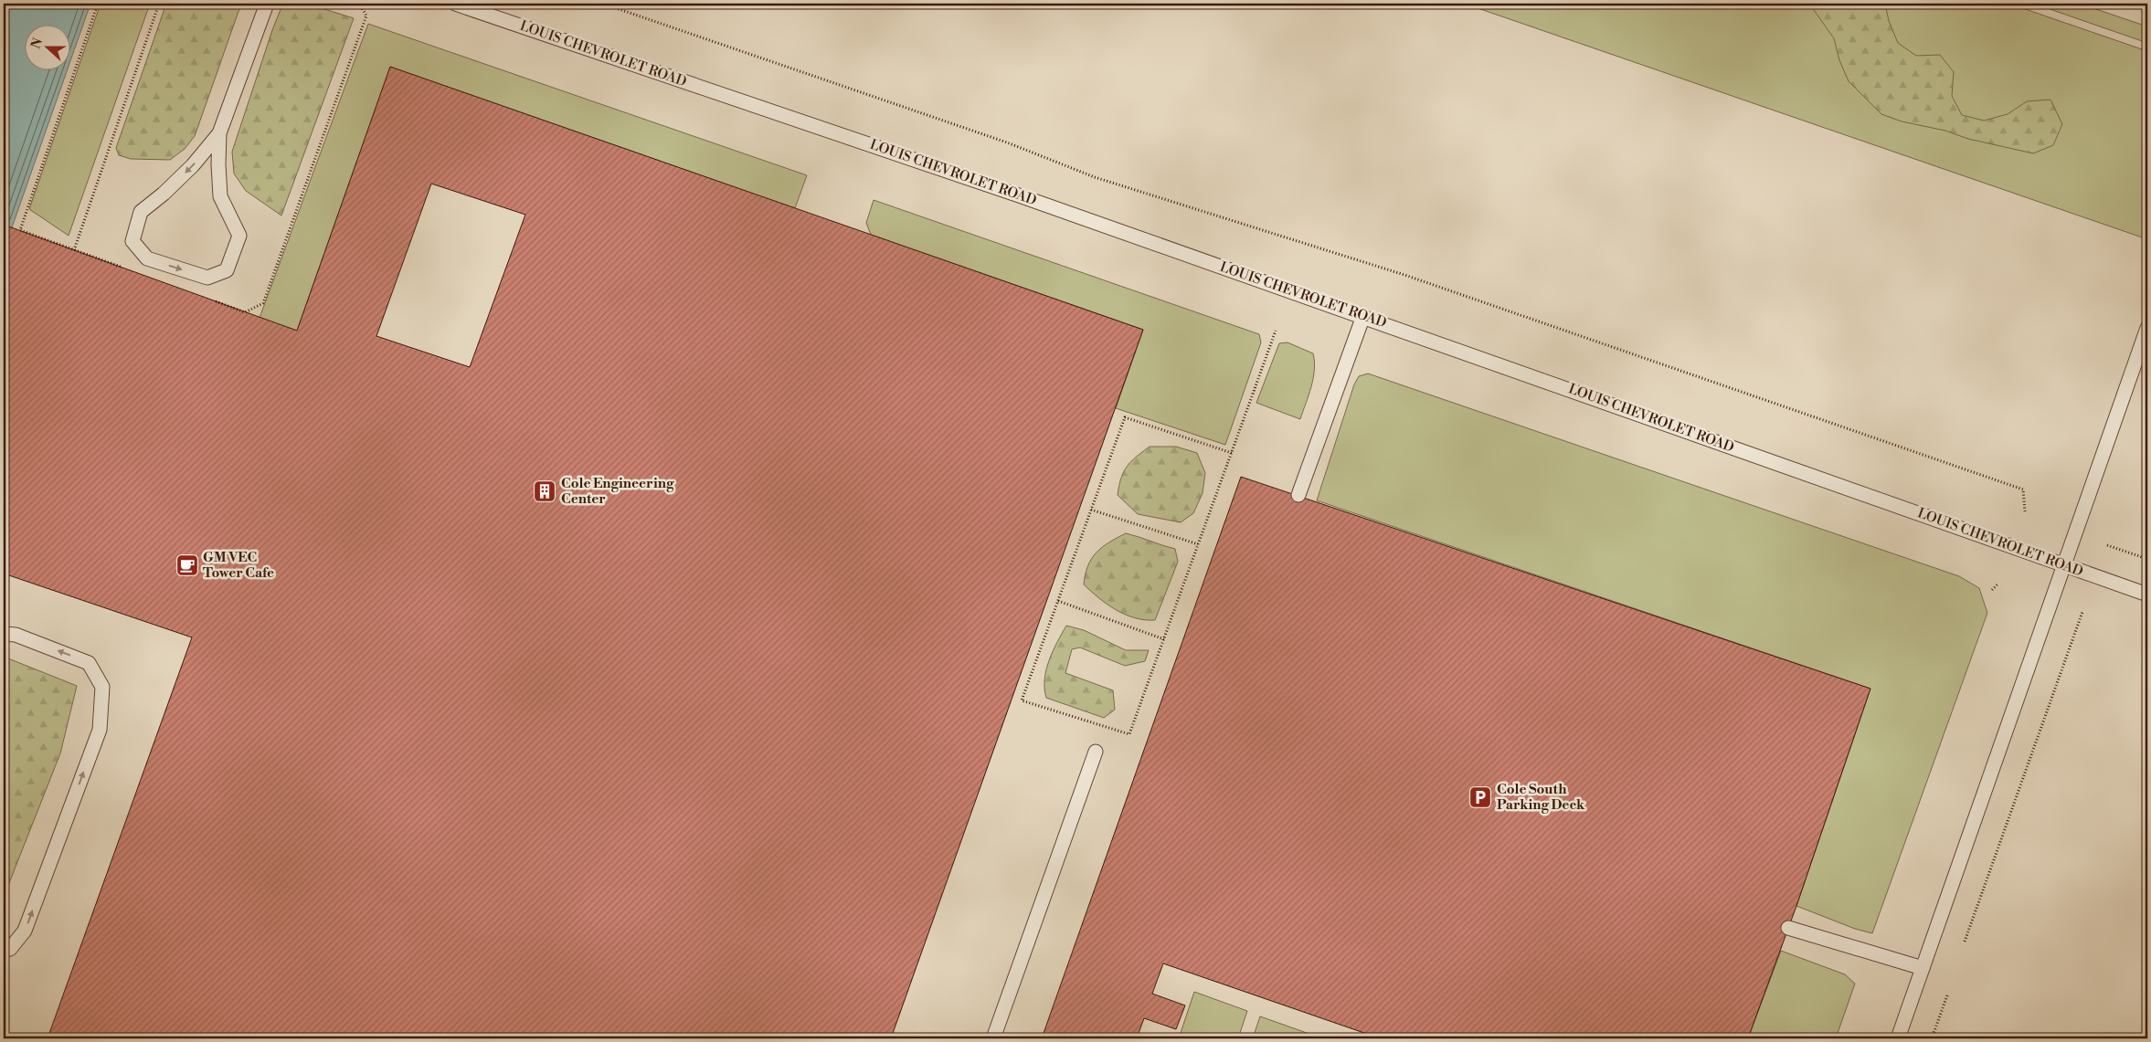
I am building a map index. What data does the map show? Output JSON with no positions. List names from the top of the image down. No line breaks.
{"streets":{"lane":["LOUIS CHEVROLET ROAD"]},"places":{"building":["Cole Engineering Center"],"cafe":["GM VEC Tower Cafe"],"parking":["Cole South Parking Deck"]},"north":"left"}
